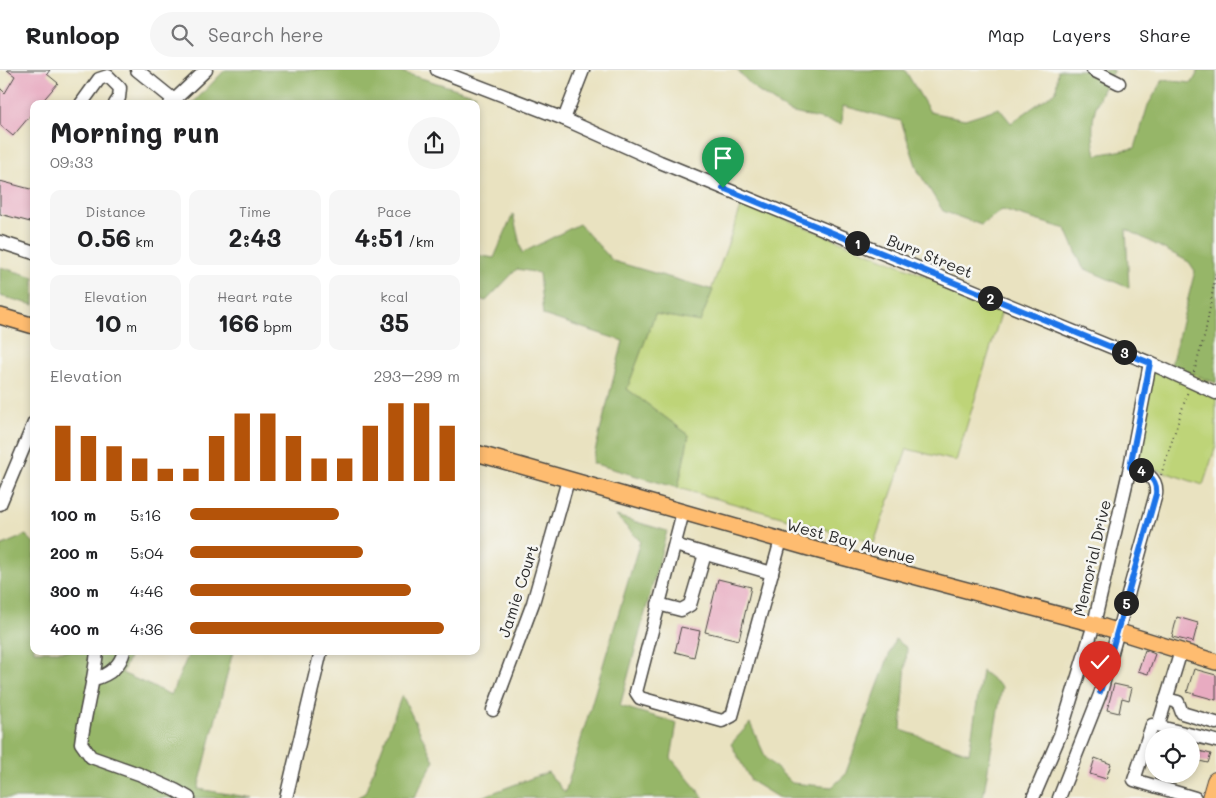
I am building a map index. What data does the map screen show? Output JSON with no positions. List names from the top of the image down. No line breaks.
{"streets":{"main road":["West Bay Avenue"],"street":["Burr Street","Memorial Drive","Jamie Court"]},"crossings":[["Burr Street","Memorial Drive"],["West Bay Avenue","Memorial Drive"],["West Bay Avenue","Jamie Court"]],"page":{"header":"Runloop","search":"Search here","nav":["Map","Layers","Share"],"heading":["Morning run","09:33"],"stats":[["Distance","0.56 km"],["Time","2:43"],["Pace","4:51 /km"],["Elevation","10 m"],["Heart rate","166 bpm"],["kcal","35"]],"pins":["1","2","3","4","5"],"chart":["Elevation","293–299 m"],"list":[{"name":"100 m","note":"5:16"},{"name":"200 m","note":"5:04"},{"name":"300 m","note":"4:46"},{"name":"400 m","note":"4:36"}]}}
